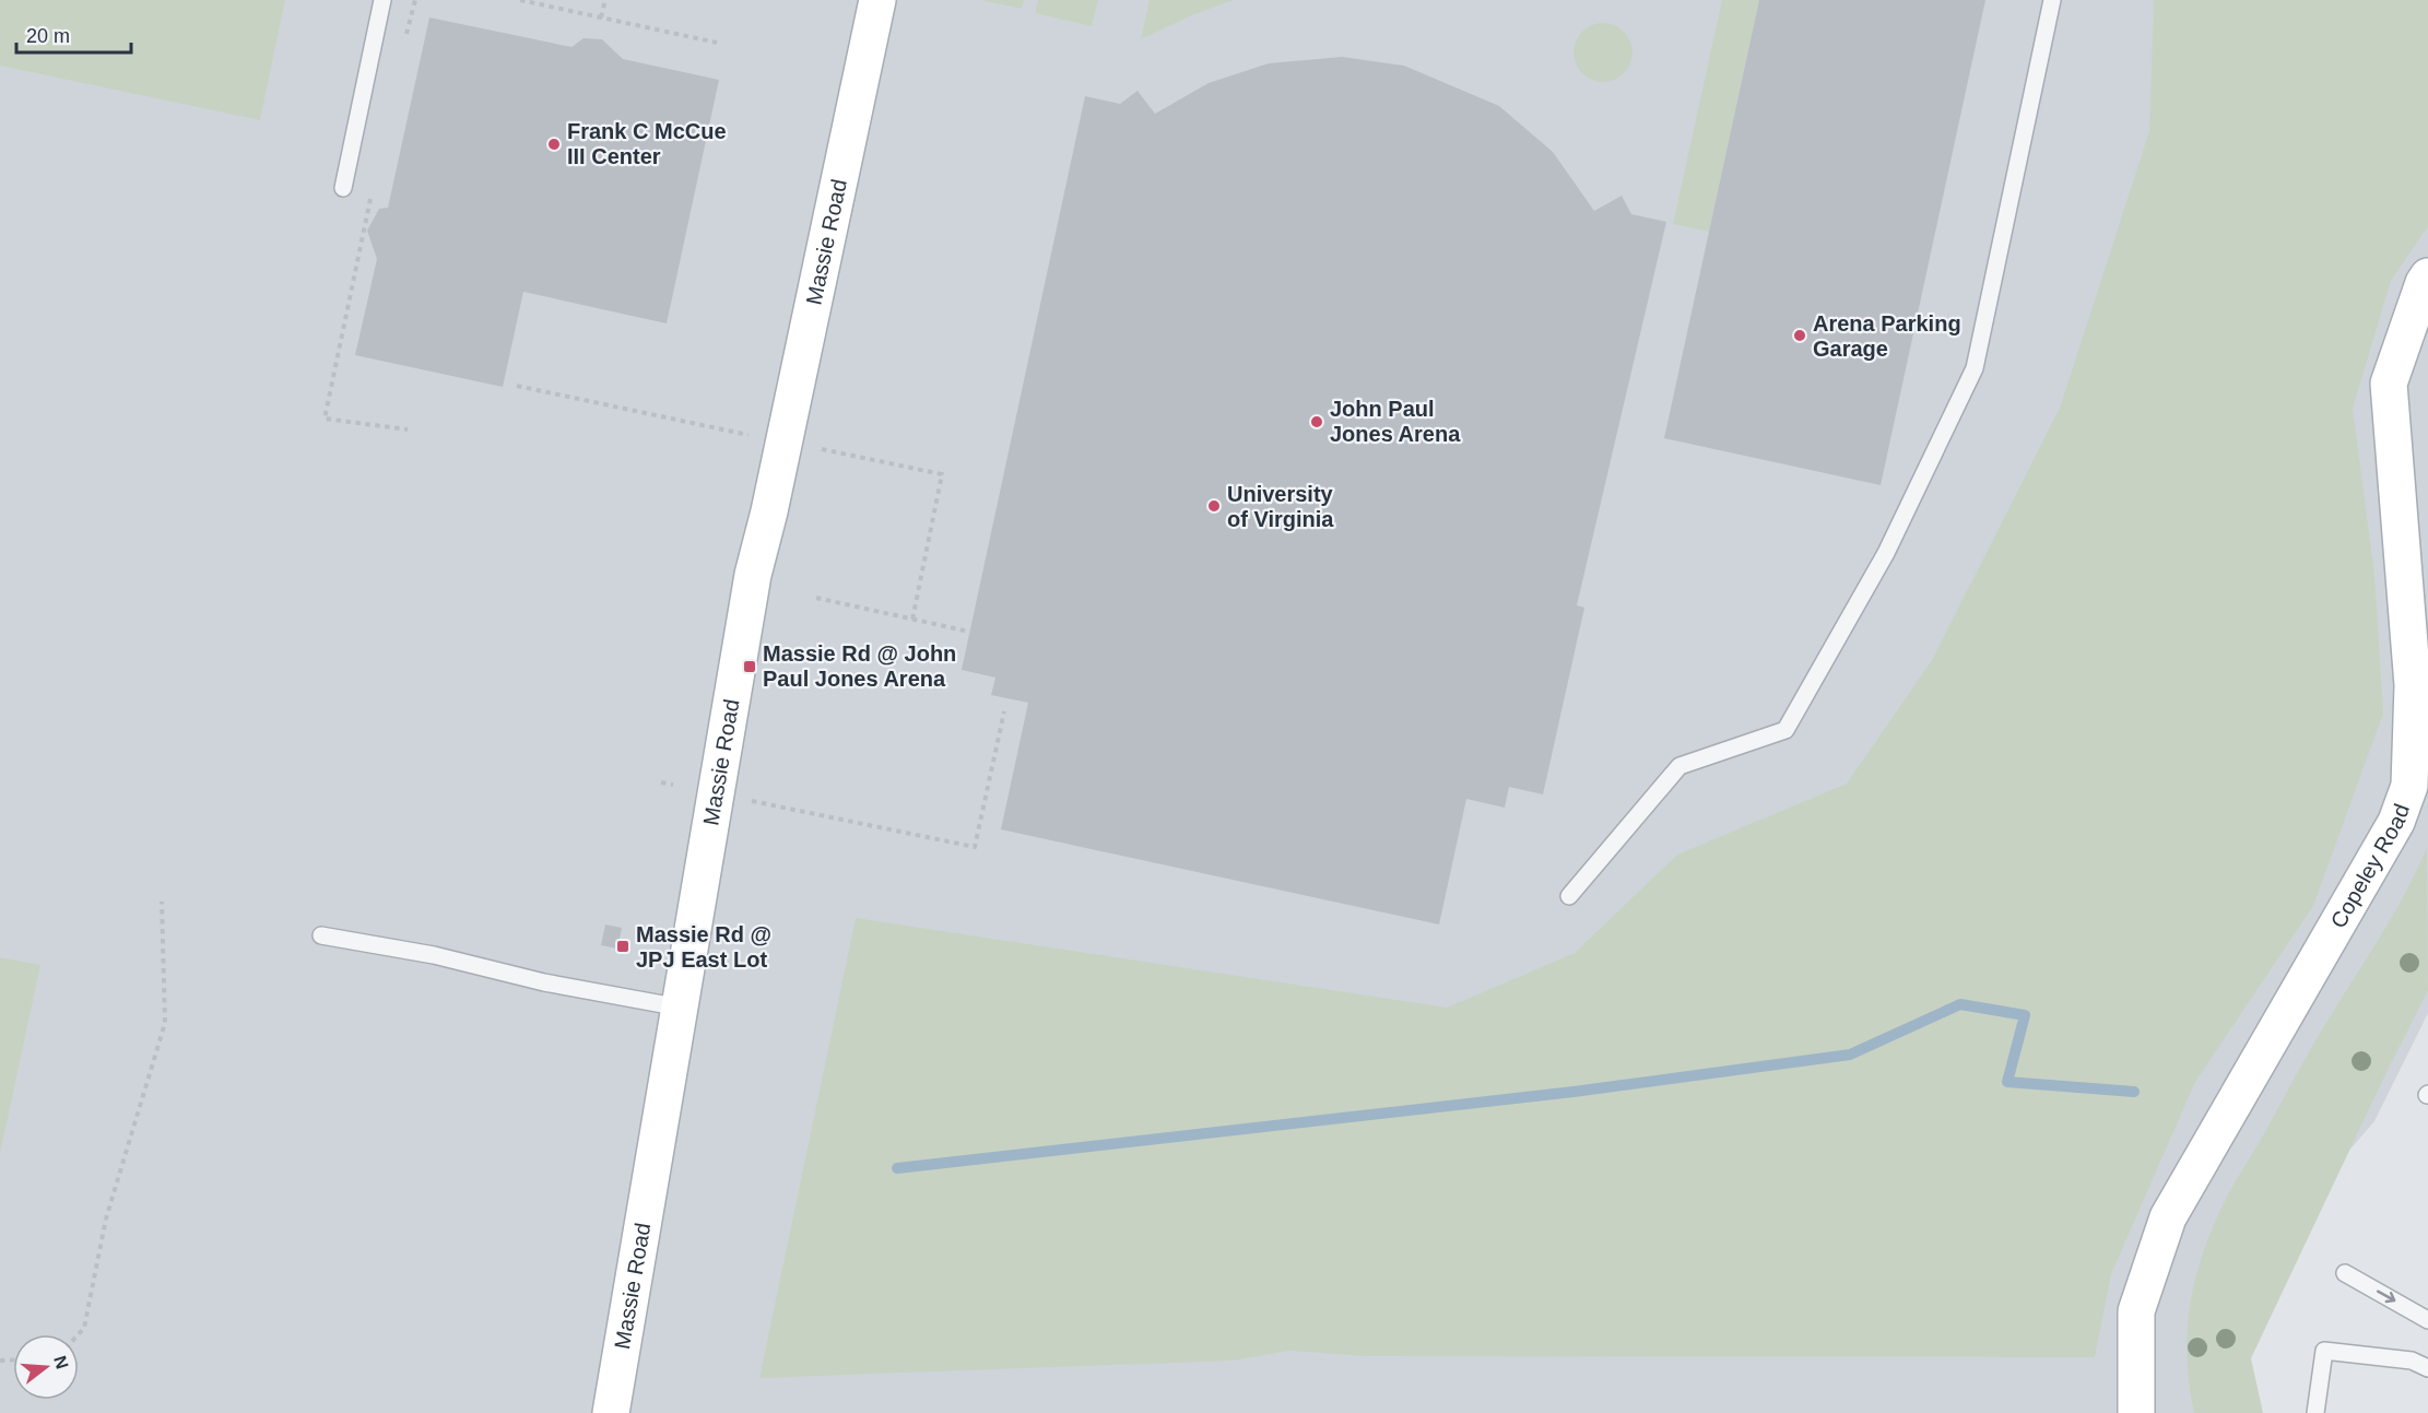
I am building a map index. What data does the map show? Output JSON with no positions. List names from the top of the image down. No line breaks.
{"streets":{"street":["Massie Road","Copeley Road"]},"places":{"other":["Frank C McCue III Center","Arena Parking Garage","John Paul Jones Arena","University of Virginia"],"transit":["Massie Rd @ John Paul Jones Arena","Massie Rd @ JPJ East Lot"]},"scale_bar":"20 m","north":"right"}
